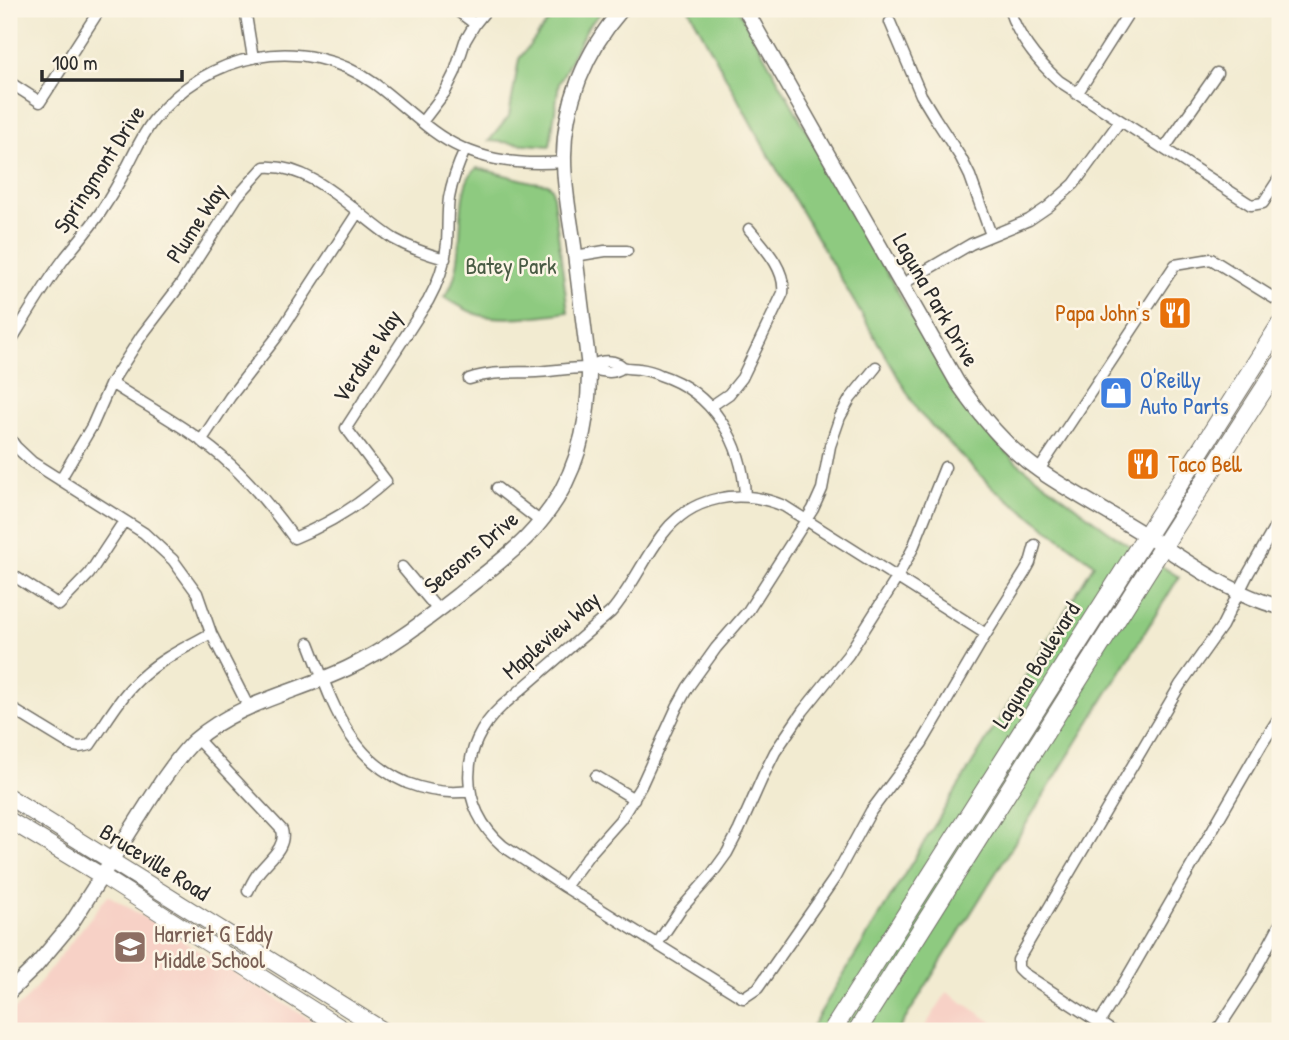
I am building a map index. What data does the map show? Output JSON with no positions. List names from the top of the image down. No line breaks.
{"streets":{"main road":["Laguna Boulevard","Bruceville Road"],"street":["Springmont Drive","Plume Way","Laguna Park Drive","Verdure Way","Seasons Drive","Mapleview Way"]},"crossings":[["Springmont Drive","Verdure Way"],["Springmont Drive","Seasons Drive"],["Plume Way","Verdure Way"],["Laguna Park Drive","Laguna Boulevard"],["Seasons Drive","Bruceville Road"]],"parks":["Batey Park"],"places":{"restaurant":["Papa John's","Taco Bell"],"shop":["O'Reilly Auto Parts"],"school or university":["Harriet G Eddy Middle School"]},"scale_bar":"100 m"}
